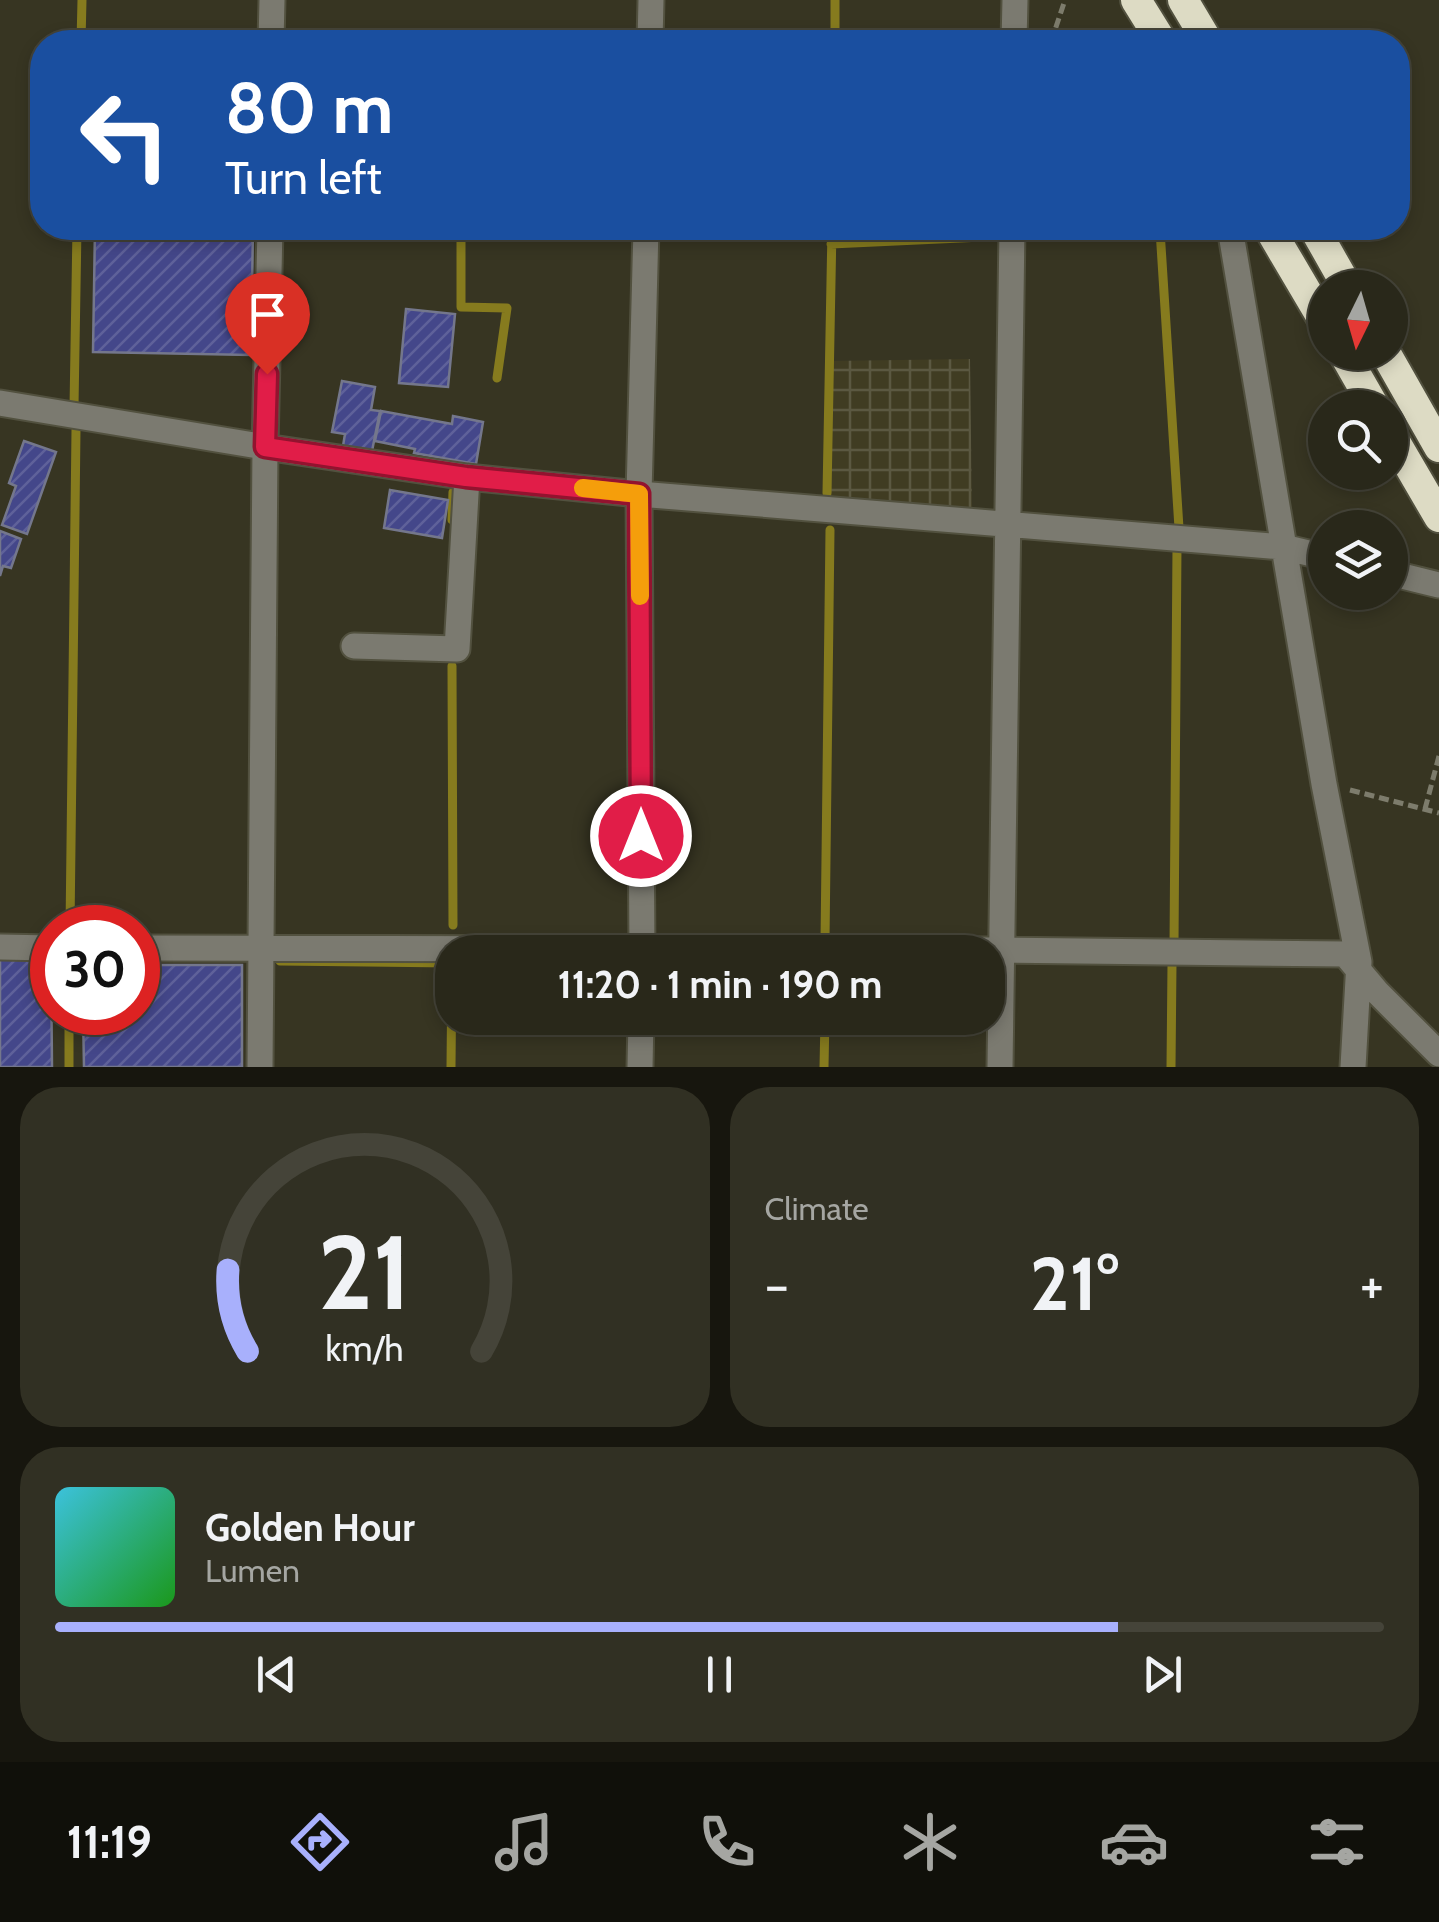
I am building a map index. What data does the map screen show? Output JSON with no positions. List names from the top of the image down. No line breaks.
{"north":"bottom","page":{"turn":["80 m","Turn left"],"limit":"30","trip":"11:20 · 1 min · 190 m","tile":"Climate","heat":["−","21°","+"],"song":["Golden Hour","Lumen"],"tabs":"11:19","gauge":["21","km/h"]}}
